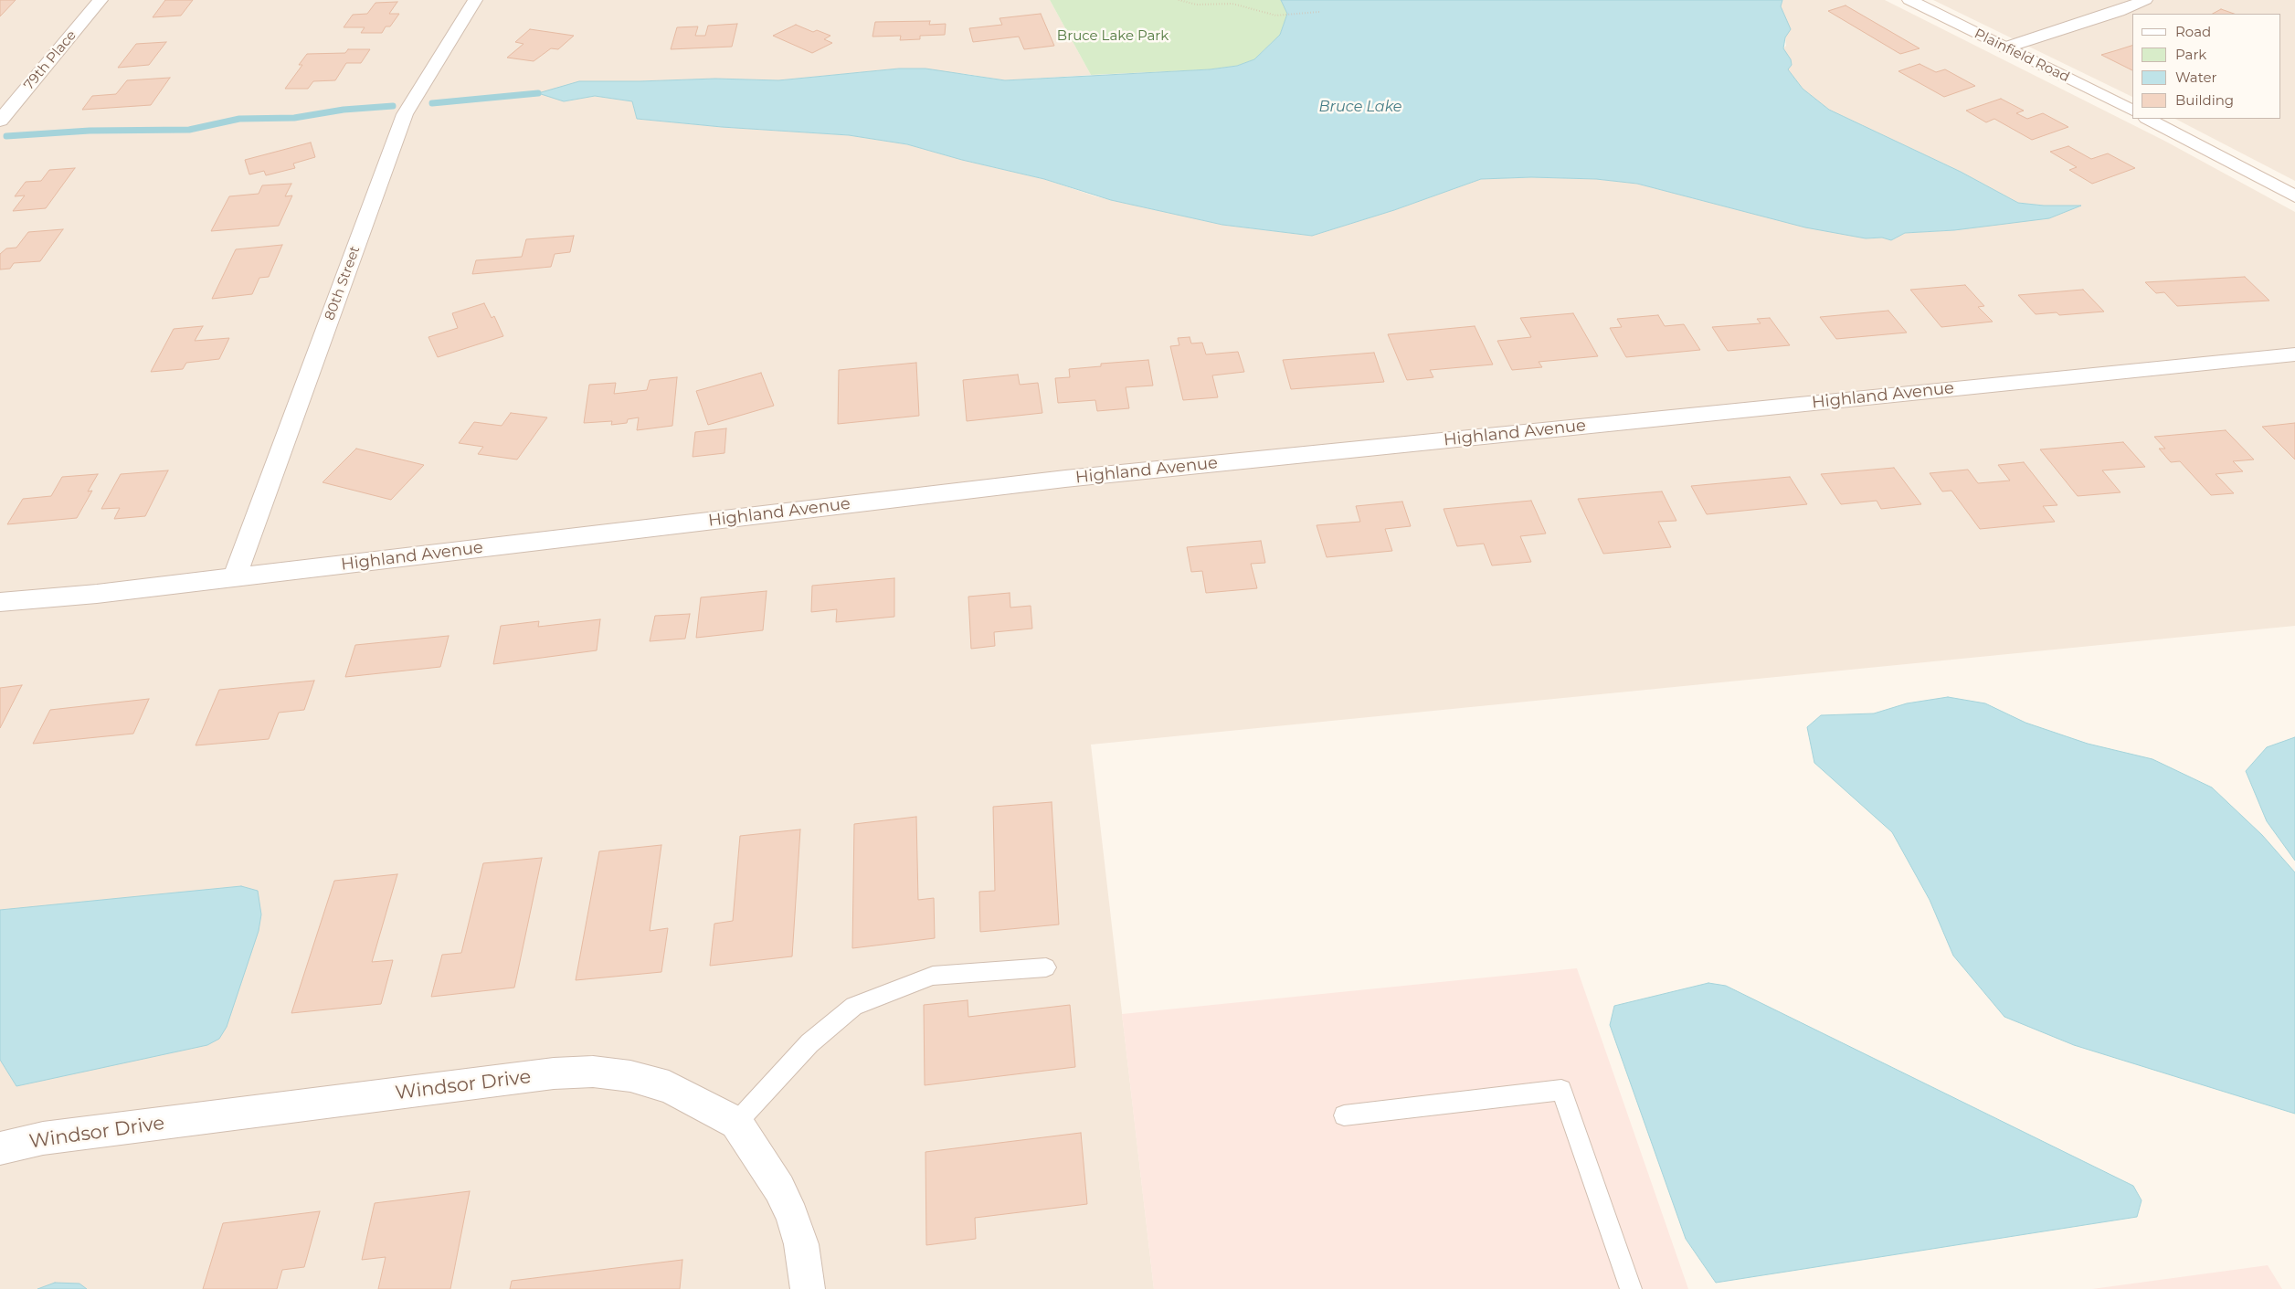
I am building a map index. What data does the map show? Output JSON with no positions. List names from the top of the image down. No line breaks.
{"streets":{"street":["Plainfield Road","79th Place","80th Street","Highland Avenue","Windsor Drive"]},"crossings":[["80th Street","Highland Avenue"]],"water":["Bruce Lake"],"parks":["Bruce Lake Park"],"legend":["Road","Park","Water","Building"]}
